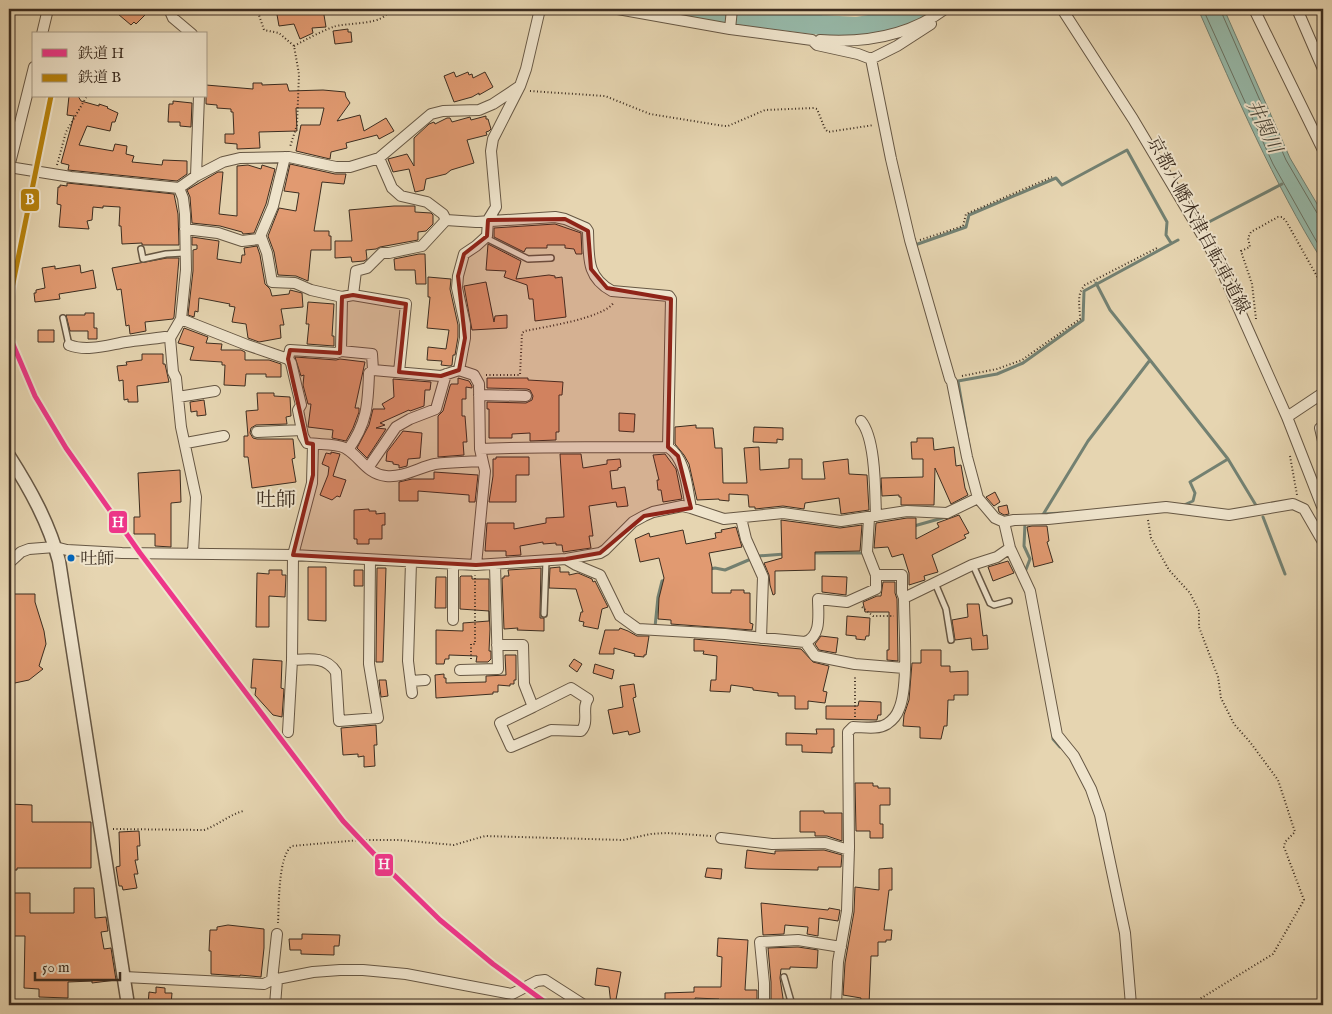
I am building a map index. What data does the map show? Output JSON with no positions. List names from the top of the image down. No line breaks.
{"districts":["吐師"],"water":["井関川"],"places":["吐師"],"lines":["rail line B","rail line H"],"legend":["鉄道 H","鉄道 B"],"scale_bar":"50 m"}
